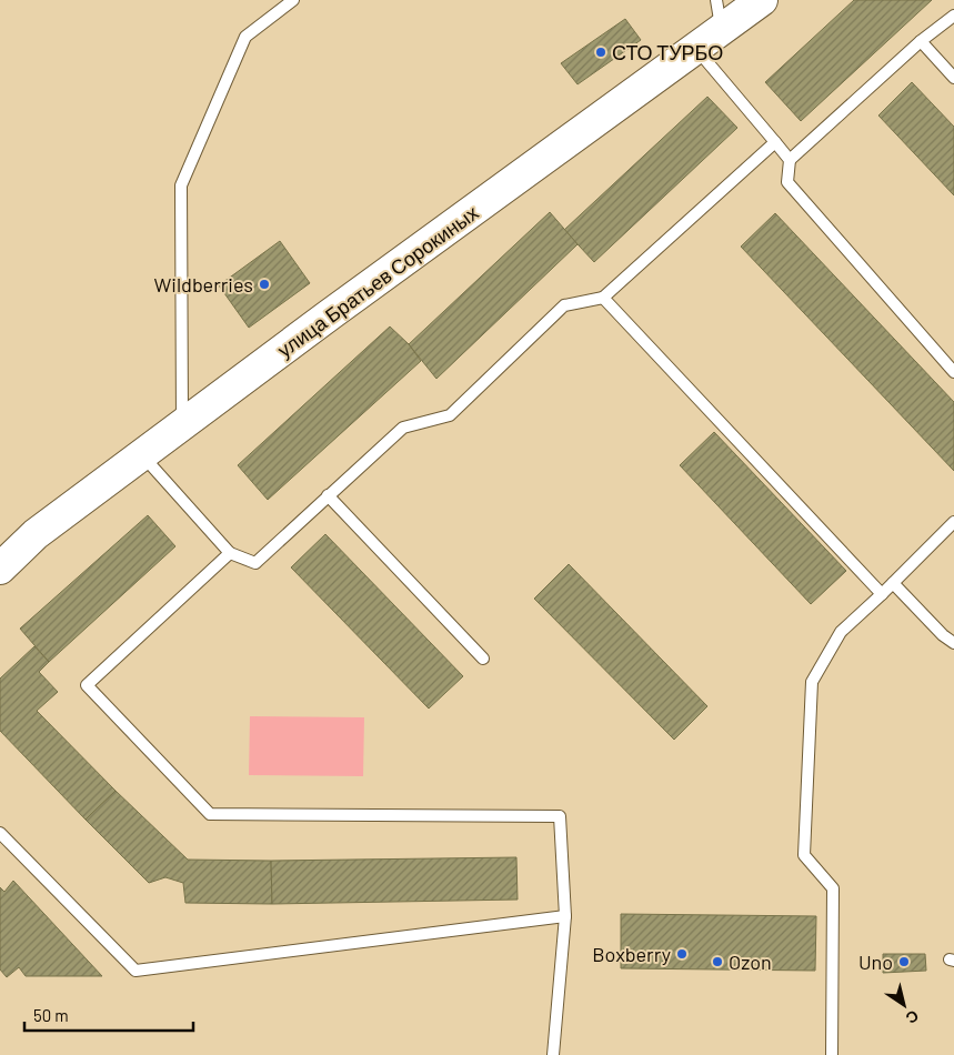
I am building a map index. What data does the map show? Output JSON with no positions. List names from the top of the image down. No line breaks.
{"streets":{"street":["улица Братьев Сорокиных"]},"places":["СТО ТУРБО","Wildberries","Boxberry","Ozon","Uno"],"scale_bar":"50 m","north":"bottom right"}
